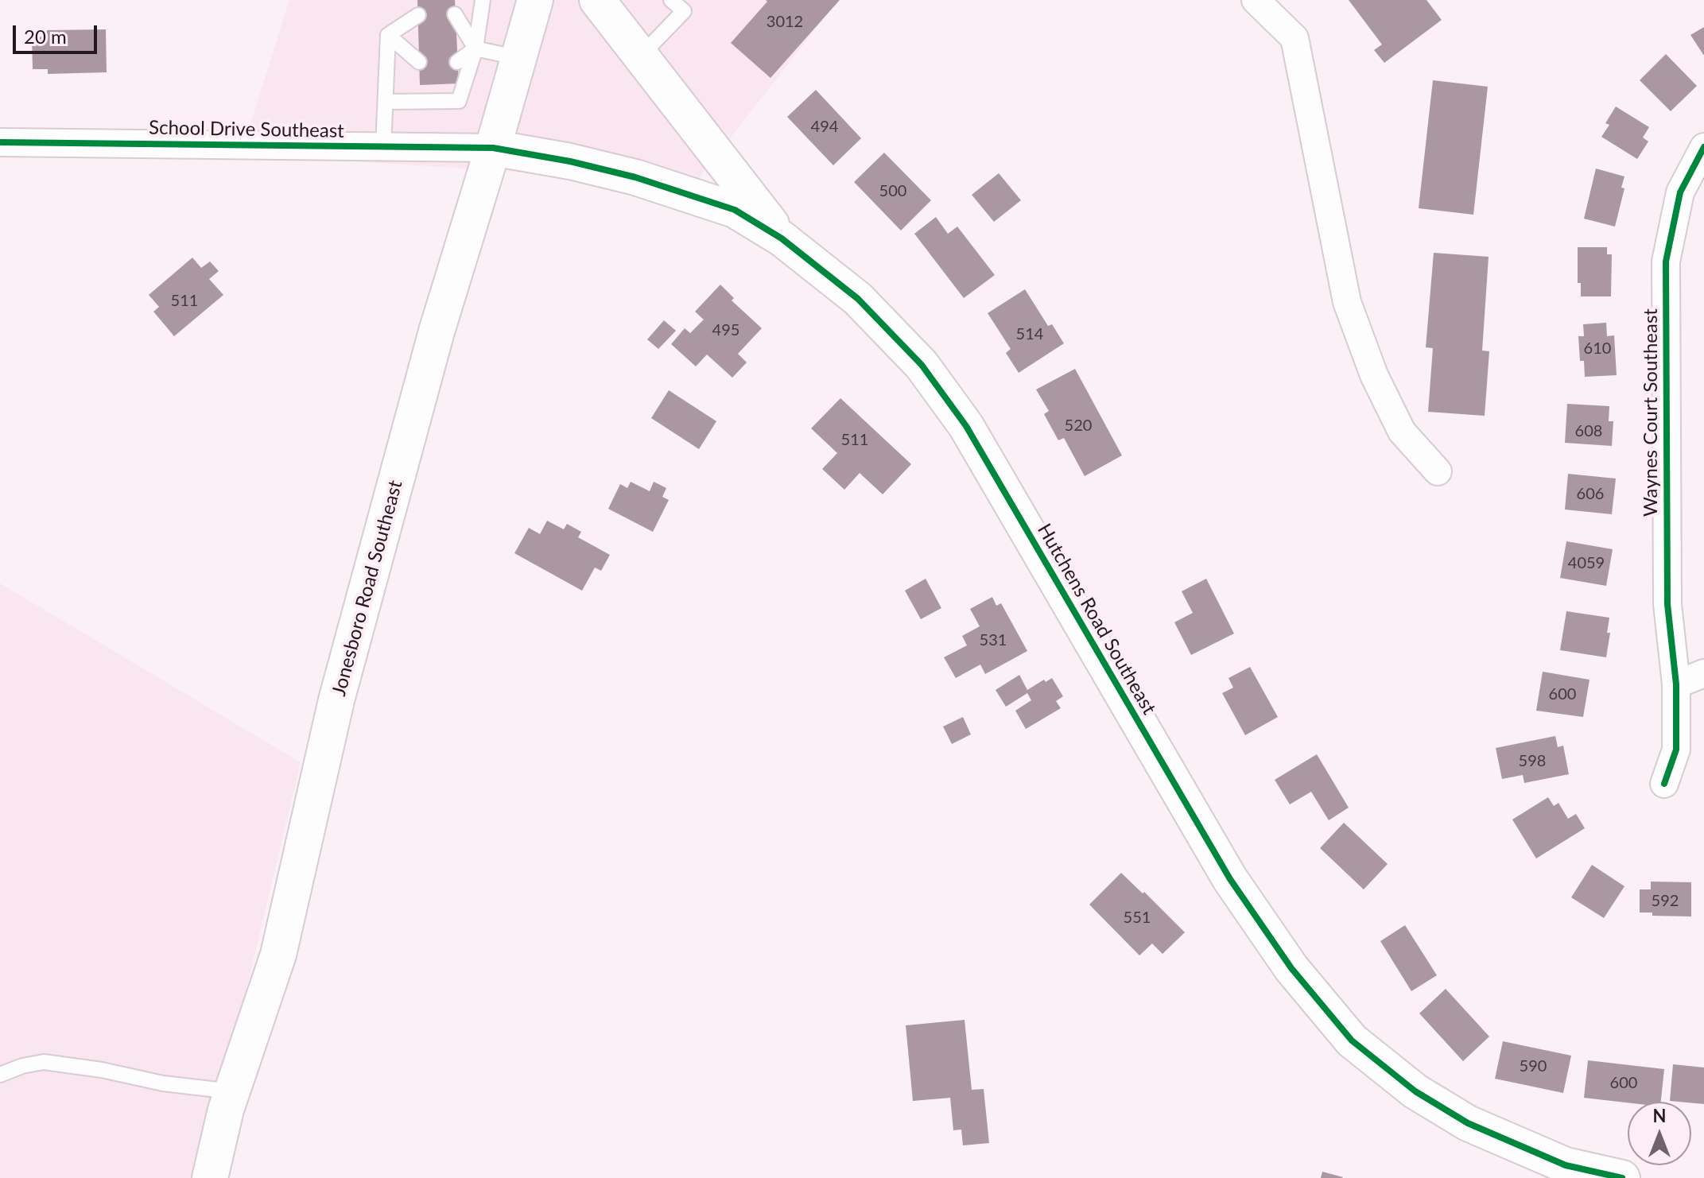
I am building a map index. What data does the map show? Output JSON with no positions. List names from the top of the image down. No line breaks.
{"streets":{"street":["School Drive Southeast","Waynes Court Southeast","Jonesboro Road Southeast","Hutchens Road Southeast"]},"crossings":[["School Drive Southeast","Jonesboro Road Southeast"],["School Drive Southeast","Hutchens Road Southeast"],["Jonesboro Road Southeast","Hutchens Road Southeast"]],"house_numbers":["3012","494","500","511","495","514","610","520","608","511","606","4059","531","600","598","592","551","590","600"],"scale_bar":"20 m","north":"top"}
